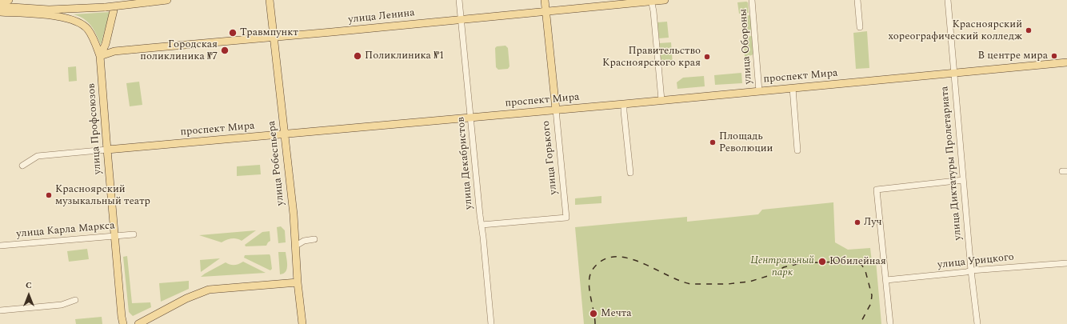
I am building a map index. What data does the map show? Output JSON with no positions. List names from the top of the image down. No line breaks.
{"streets":{"main road":["улица Ленина","проспект Мира","улица Профсоюзов","улица Горького","улица Робеспьера"],"street":["улица Обороны","улица Декабристов","улица Диктатуры Пролетариата","улица Карла Маркса","улица Урицкого"]},"crossings":[["улица Ленина","улица Профсоюзов"],["улица Ленина","улица Горького"],["улица Ленина","улица Робеспьера"],["улица Ленина","улица Декабристов"],["улица Обороны","проспект Мира"],["проспект Мира","улица Профсоюзов"],["проспект Мира","улица Горького"],["проспект Мира","улица Робеспьера"],["проспект Мира","улица Декабристов"],["проспект Мира","улица Диктатуры Пролетариата"],["улица Профсоюзов","улица Карла Маркса"],["улица Горького","улица Декабристов"],["улица Диктатуры Пролетариата","улица Урицкого"]],"parks":["Центральный парк"],"places":["Красноярский хореографический колледж","Травмпункт","Городская поликлиника №7","Поликлиника №1","В центре мира","Правительство Красноярского края","Площадь Революции","Красноярский музыкальный театр","Луч","Юбилейная","Мечта"],"north":"top"}
